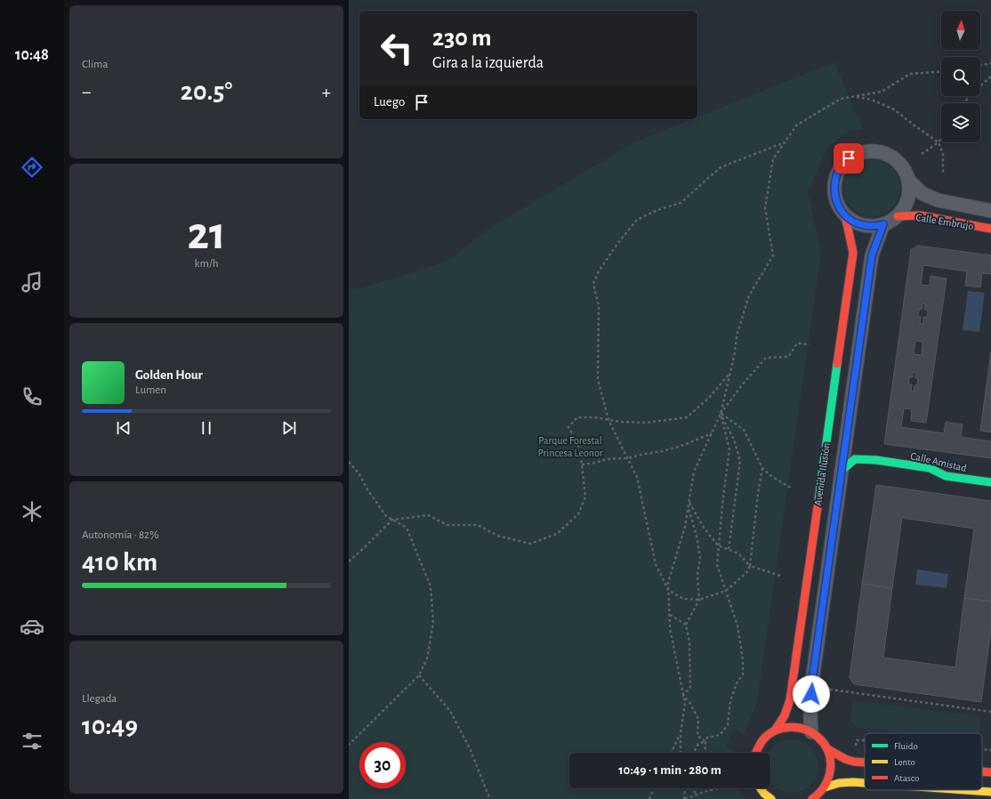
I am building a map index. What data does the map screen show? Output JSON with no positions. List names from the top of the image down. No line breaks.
{"streets":{"street":["Calle Embrujo","Calle Amistad","Avenida Ilusión"]},"crossings":[["Calle Embrujo","Avenida Ilusión"],["Calle Amistad","Avenida Ilusión"]],"parks":["Parque Forestal Princesa Leonor"],"legend":["Fluido","Lento","Atasco"],"north":"top","page":{"tabs":"10:48","tile":["Clima",["21","km/h"],["Autonomía · 82%","410 km"],["Llegada","10:49"]],"turn":["230 m","Gira a la izquierda"],"heat":["−","20.5°","+"],"then":"Luego","song":["Golden Hour","Lumen"],"limit":"30","trip":"10:49 · 1 min · 280 m"}}
